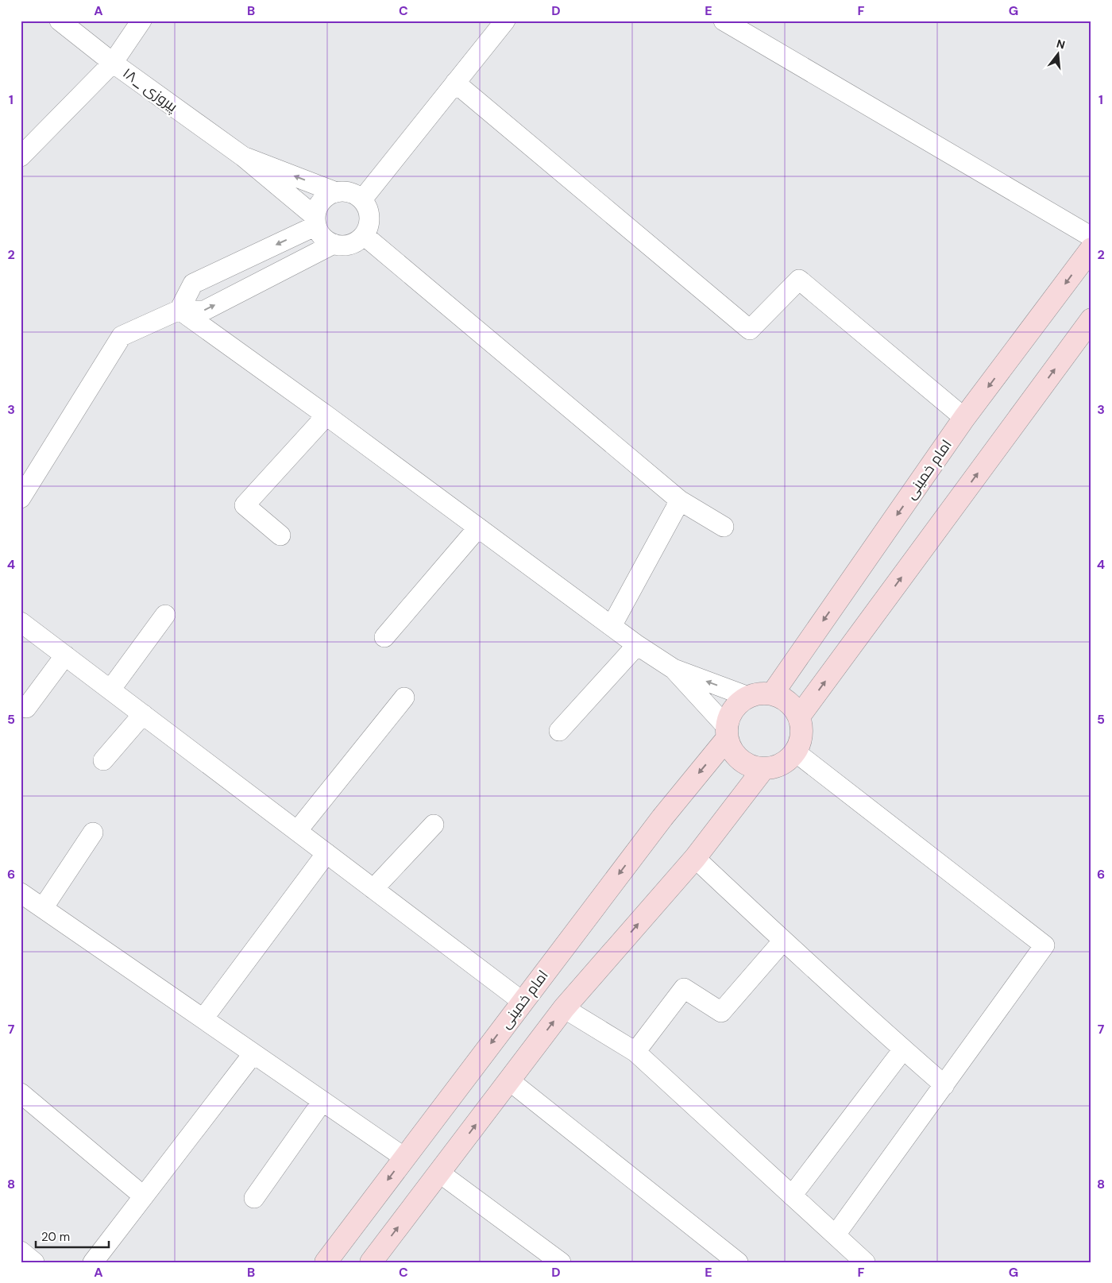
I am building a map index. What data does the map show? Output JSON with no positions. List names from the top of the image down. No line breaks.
{"streets":{"main road":["امام خمینی"],"street":["پیروزی _۱۸"]},"scale_bar":"20 m","north":"top","grid":{"columns":["A","B","C","D","E","F","G"],"rows":["1","2","3","4","5","6","7","8"]}}
